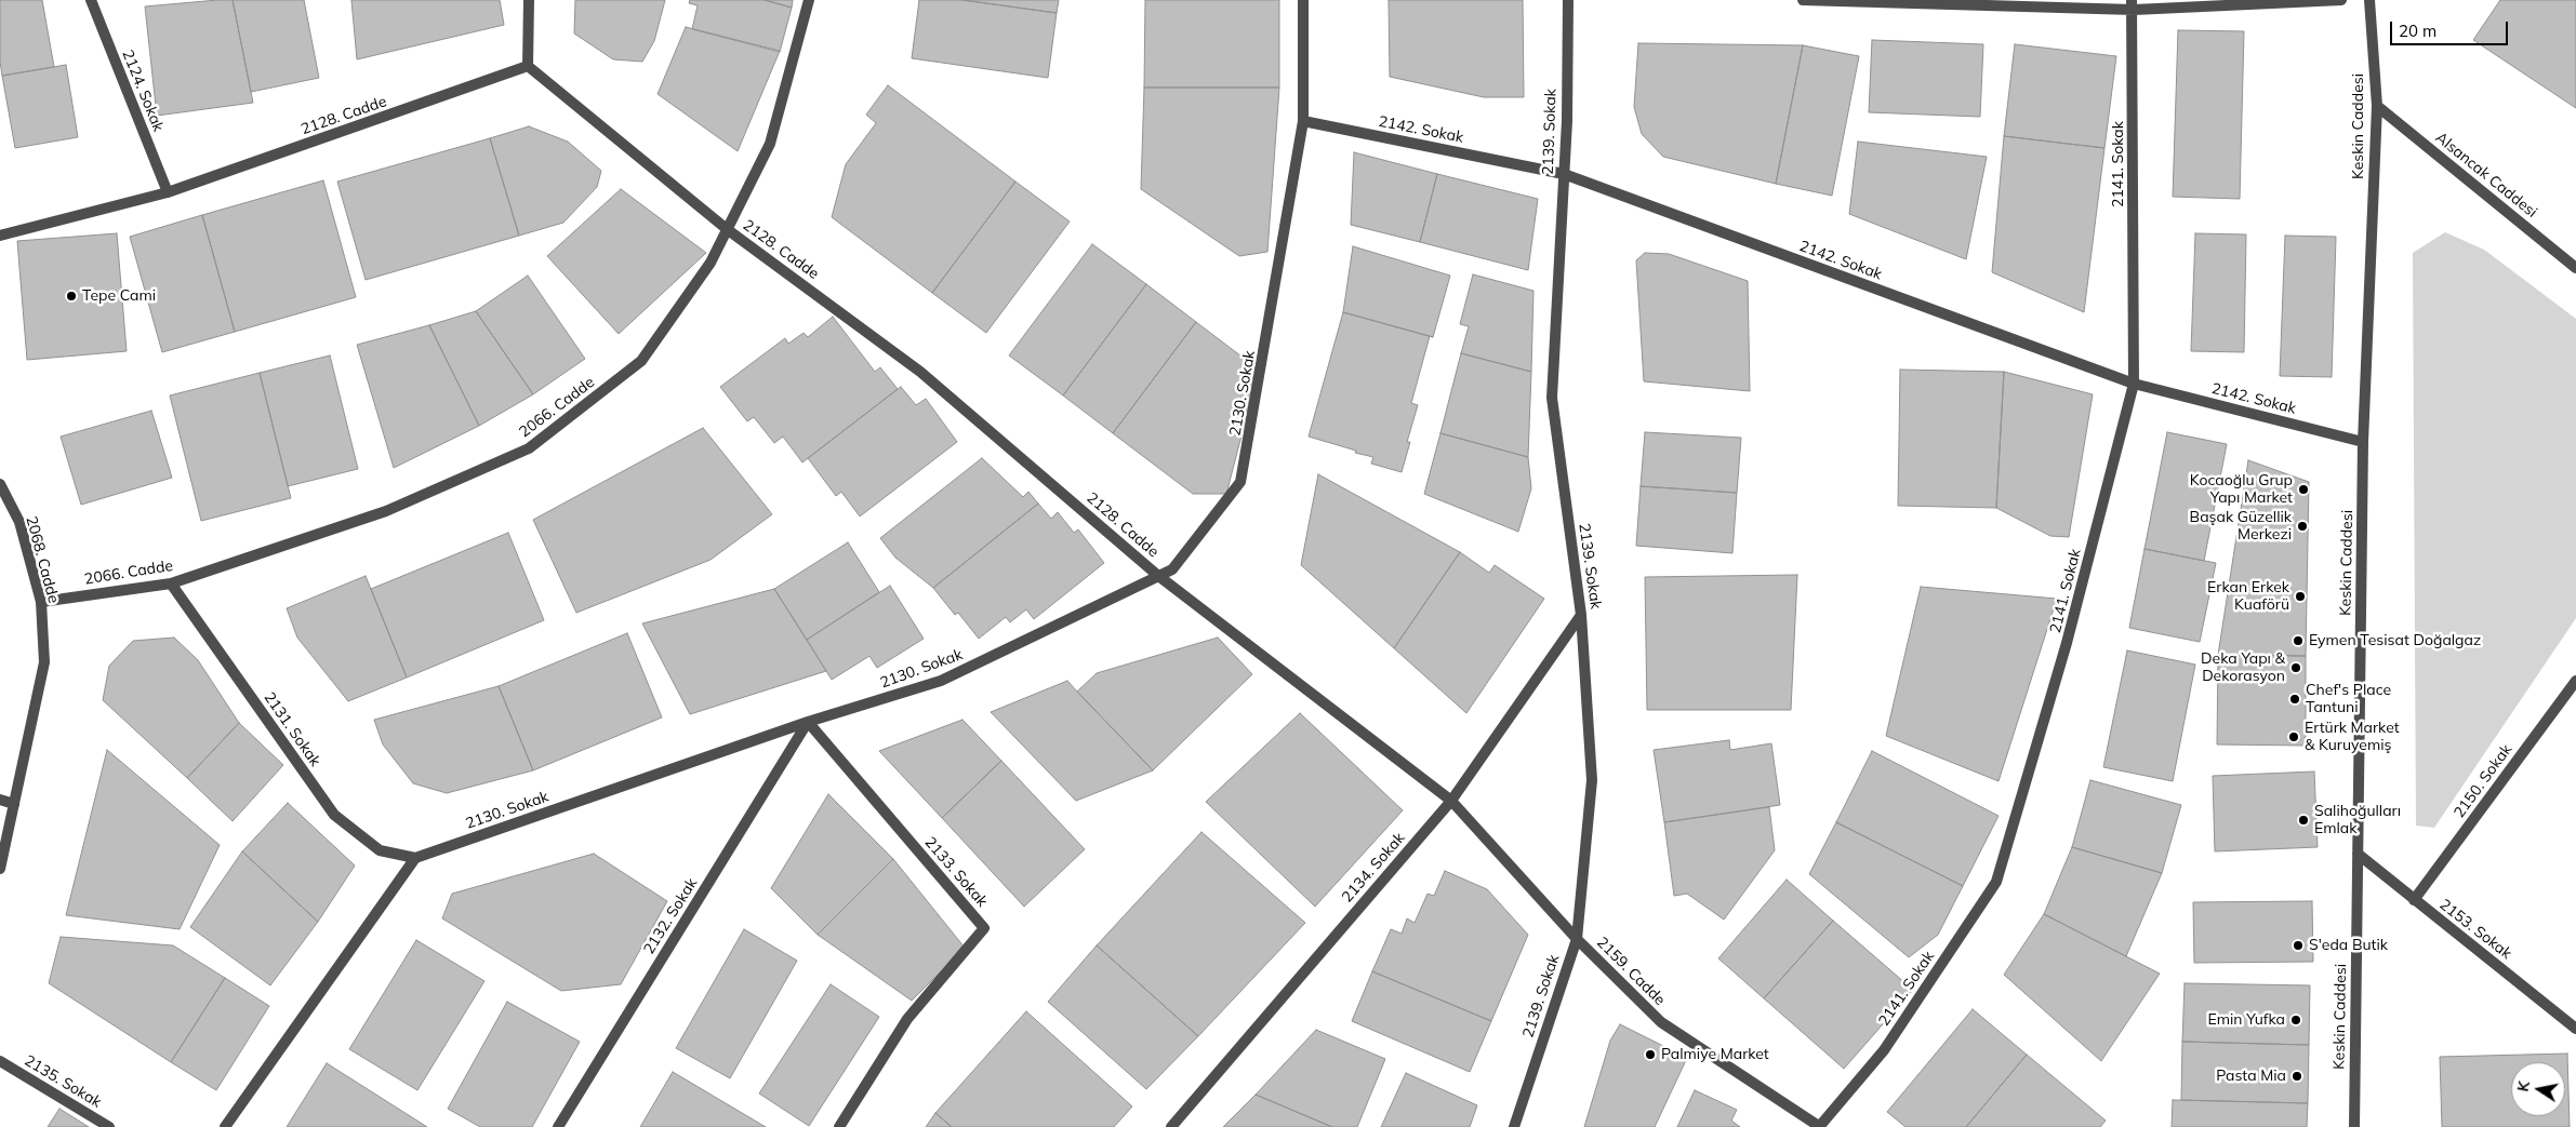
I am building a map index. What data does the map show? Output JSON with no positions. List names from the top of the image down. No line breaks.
{"streets":{"street":["2124. Sokak","2128. Cadde","Keskin Caddesi","2142. Sokak","2139. Sokak","2141. Sokak","Alsancak Caddesi","2130. Sokak","2066. Cadde","2068. Cadde","2131. Sokak","2150. Sokak","2134. Sokak","2133. Sokak","2132. Sokak","2153. Sokak","2159. Cadde","2135. Sokak"]},"crossings":[["2124. Sokak","2128. Cadde"],["2128. Cadde","2130. Sokak"],["2128. Cadde","2066. Cadde"],["2128. Cadde","2134. Sokak"],["2128. Cadde","2159. Cadde"],["Keskin Caddesi","2142. Sokak"],["Keskin Caddesi","Alsancak Caddesi"],["Keskin Caddesi","2153. Sokak"],["2142. Sokak","2139. Sokak"],["2142. Sokak","2141. Sokak"],["2142. Sokak","2130. Sokak"],["2139. Sokak","2134. Sokak"],["2139. Sokak","2159. Cadde"],["2141. Sokak","2159. Cadde"],["2130. Sokak","2131. Sokak"],["2130. Sokak","2133. Sokak"],["2130. Sokak","2132. Sokak"],["2066. Cadde","2068. Cadde"],["2066. Cadde","2131. Sokak"],["2150. Sokak","2153. Sokak"],["2134. Sokak","2159. Cadde"],["2133. Sokak","2132. Sokak"]],"places":["Tepe Cami","Kocaoğlu Grup Yapı Market","Başak Güzellik Merkezi","Erkan Erkek Kuaförü","Eymen Tesisat Doğalgaz","Deka Yapı & Dekorasyon","Chef's Place Tantuni","Ertürk Market & Kuruyemiş","Salihoğulları Emlak","S'eda Butik","Emin Yufka","Palmiye Market","Pasta Mia"],"scale_bar":"20 m","north":"left"}
